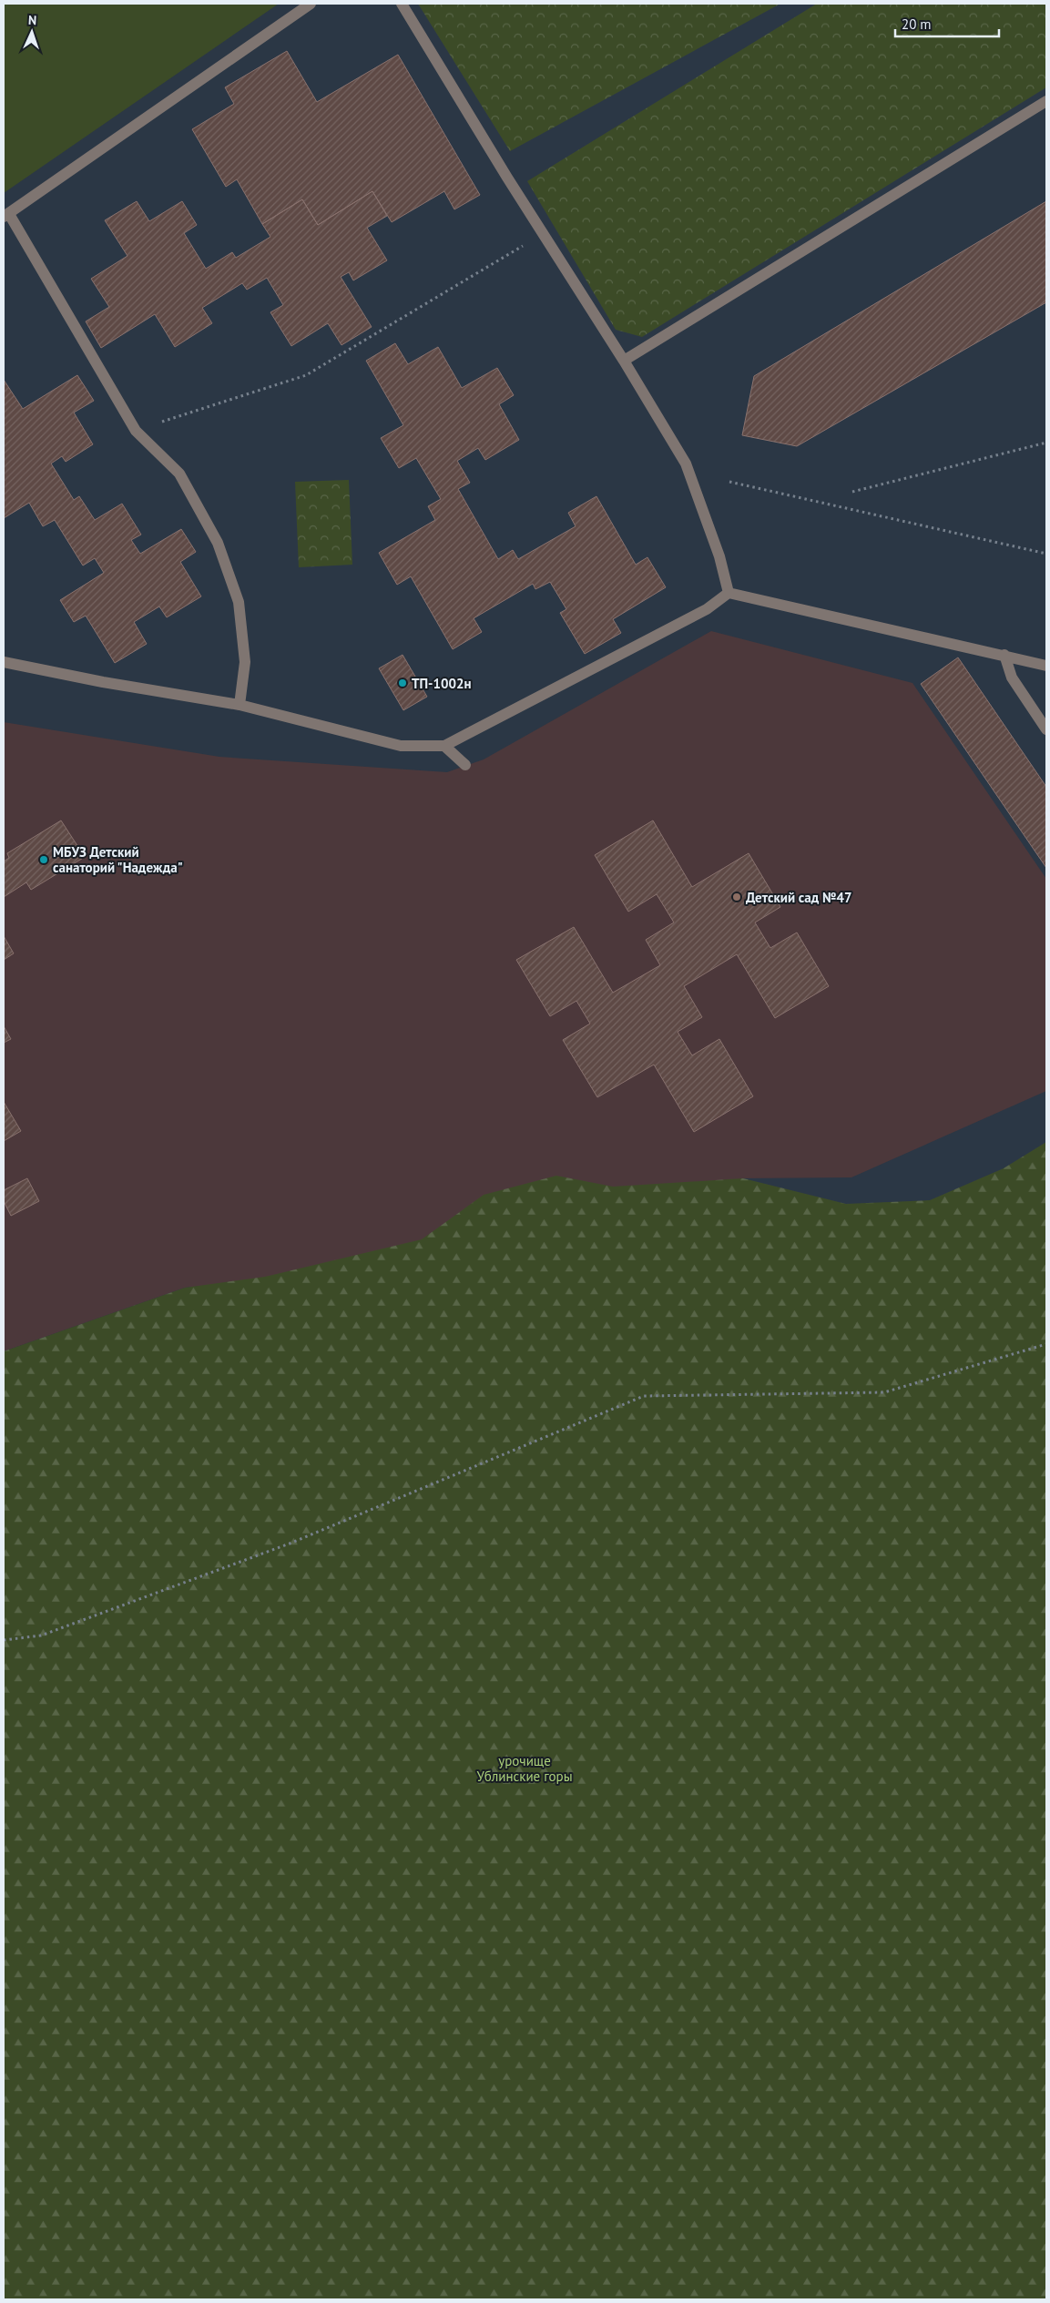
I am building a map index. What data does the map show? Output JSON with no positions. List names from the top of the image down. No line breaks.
{"parks":["урочище Ублинские горы"],"places":["ТП-1002н","МБУЗ Детский санаторий \"Надежда\"","Детский сад №47"],"scale_bar":"20 m","north":"top"}
